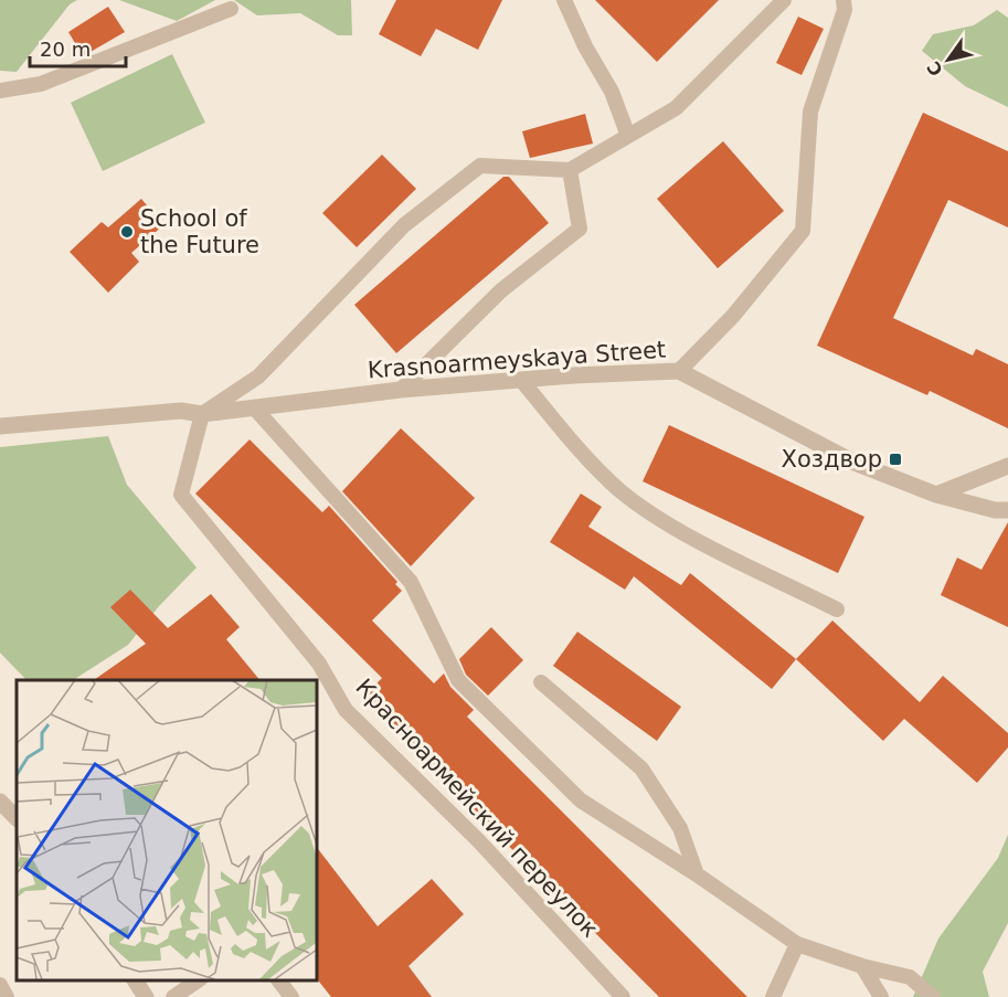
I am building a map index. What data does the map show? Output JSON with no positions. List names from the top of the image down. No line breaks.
{"streets":{"street":["Krasnoarmeyskaya Street"],"lane":["Красноармейский переулок"]},"crossings":[["Krasnoarmeyskaya Street","Красноармейский переулок"]],"places":{"other":["School of the Future"],"transit":["Хоздвор"]},"scale_bar":"20 m","north":"bottom left"}
